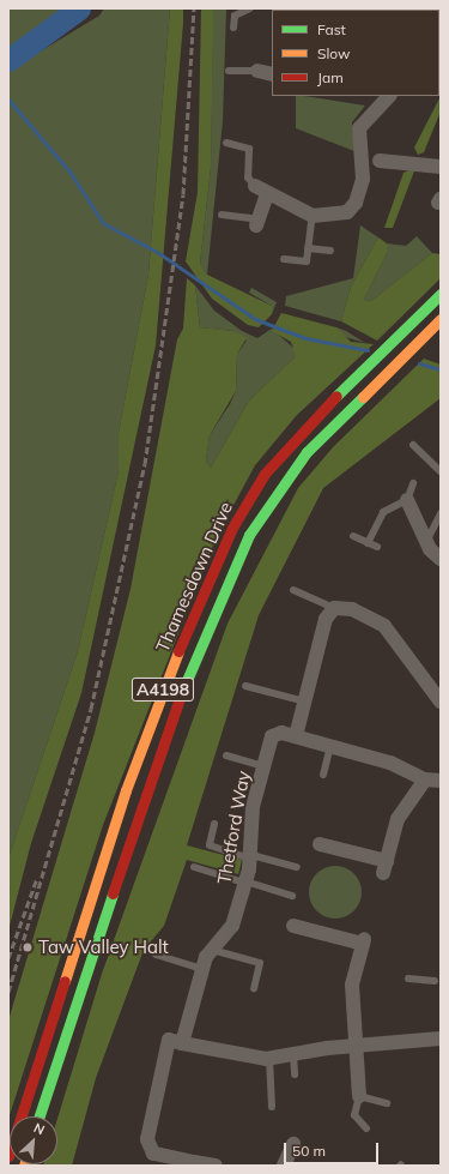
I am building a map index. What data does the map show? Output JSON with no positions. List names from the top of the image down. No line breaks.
{"streets":{"main road":["Thamesdown Drive","A4198"],"street":["Thetford Way"]},"places":["Taw Valley Halt"],"legend":["Fast","Slow","Jam"],"scale_bar":"50 m","north":"top right"}
